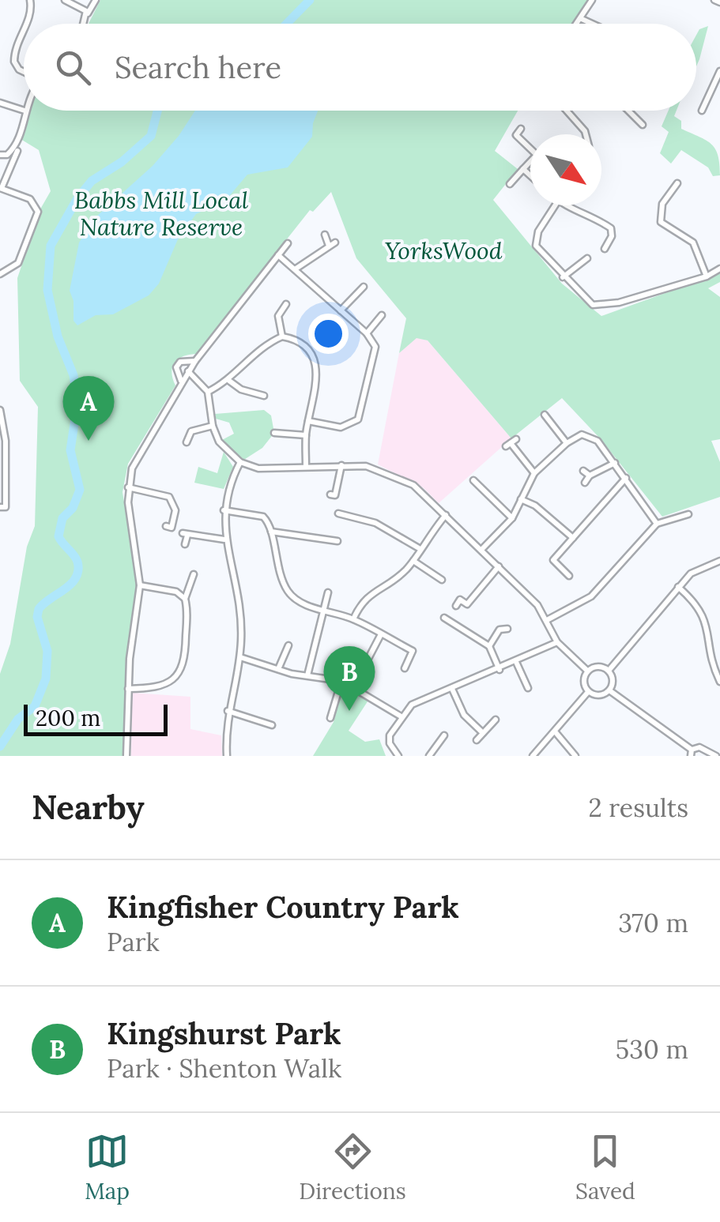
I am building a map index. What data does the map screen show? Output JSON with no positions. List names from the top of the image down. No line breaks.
{"parks":["Babbs Mill Local Nature Reserve","YorksWood"],"scale_bar":"200 m","north":"bottom right","page":{"search":"Search here","pins":["A","B"],"scale":"200 m","heading":["Nearby","2 results"],"list":[{"mark":"A","name":"Kingfisher Country Park","note":"Park","value":"370 m"},{"mark":"B","name":"Kingshurst Park","note":"Park · Shenton Walk","value":"530 m"}],"nav":["Map","Directions","Saved"]}}
